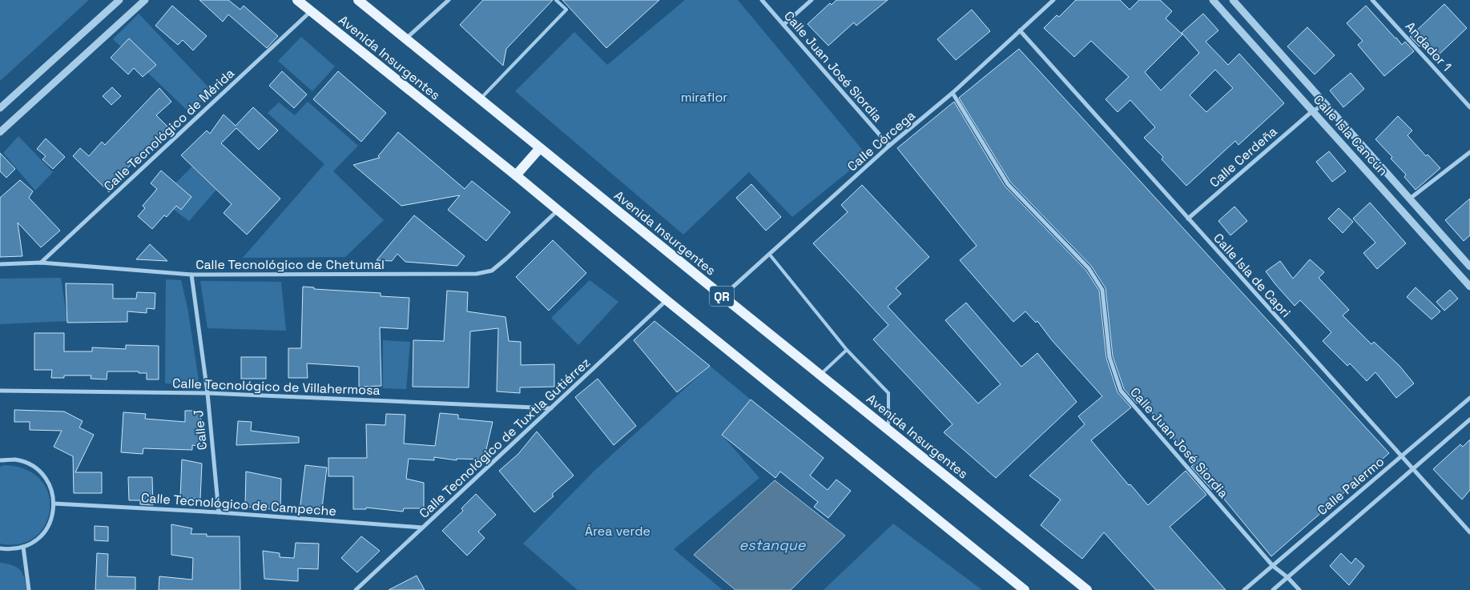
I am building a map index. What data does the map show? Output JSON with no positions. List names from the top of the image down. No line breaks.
{"streets":{"main road":["Avenida Insurgentes","QR"],"street":["Andador 1","Calle Juan José Siordia","Calle Tecnológico de Mérida","Calle Isla Cancún","Calle Córcega","Calle Cerdeña","Calle Tecnológico de Chetumal","Calle Isla de Capri","Calle Tecnológico de Villahermosa","Calle J","Calle Tecnológico de Tuxtla Gutiérrez","Calle Palermo","Calle Tecnológico de Campeche"]},"crossings":[["Avenida Insurgentes","Calle Tecnológico de Mérida"],["Avenida Insurgentes","Calle Córcega"],["Avenida Insurgentes","Calle Tecnológico de Chetumal"],["Avenida Insurgentes","Calle Tecnológico de Tuxtla Gutiérrez"],["Calle Juan José Siordia","Calle Córcega"],["Calle Juan José Siordia","Calle Palermo"],["Calle Tecnológico de Mérida","Calle Tecnológico de Chetumal"],["Calle Isla Cancún","Calle Cerdeña"],["Calle Córcega","Calle Isla de Capri"],["Calle Cerdeña","Calle Isla de Capri"],["Calle Tecnológico de Chetumal","Calle J"],["Calle Isla de Capri","Calle Palermo"],["Calle Tecnológico de Villahermosa","Calle J"],["Calle Tecnológico de Villahermosa","Calle Tecnológico de Tuxtla Gutiérrez"],["Calle J","Calle Tecnológico de Campeche"],["Calle Tecnológico de Tuxtla Gutiérrez","Calle Tecnológico de Campeche"]],"water":["estanque"],"parks":["miraflor","Área verde"]}
